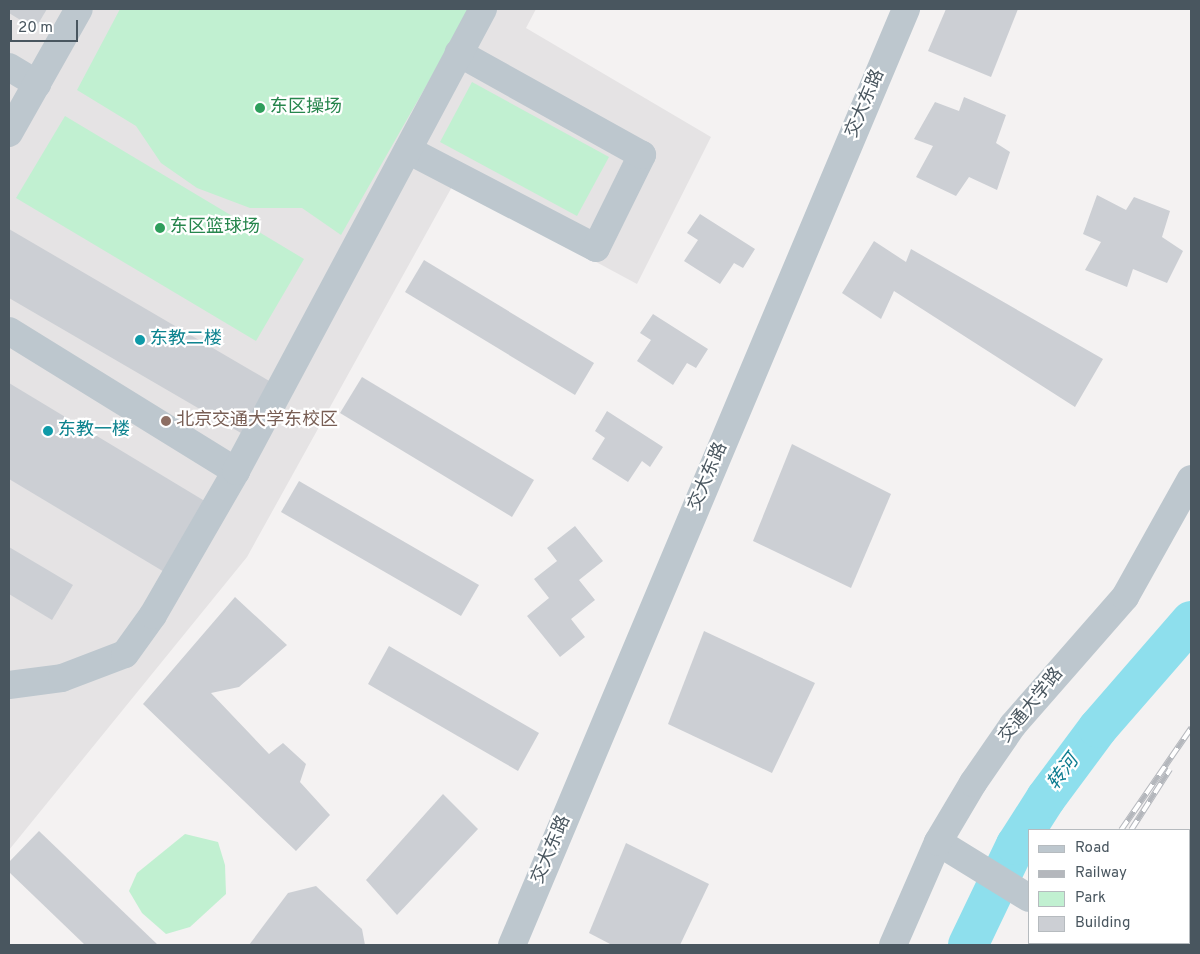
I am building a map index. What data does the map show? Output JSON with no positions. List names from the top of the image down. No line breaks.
{"streets":{"street":["交大东路","交通大学路"]},"water":["转河"],"places":["东区操场","东区篮球场","东教二楼","北京交通大学东校区","东教一楼"],"legend":["Road","Railway","Park","Building"],"scale_bar":"20 m"}
